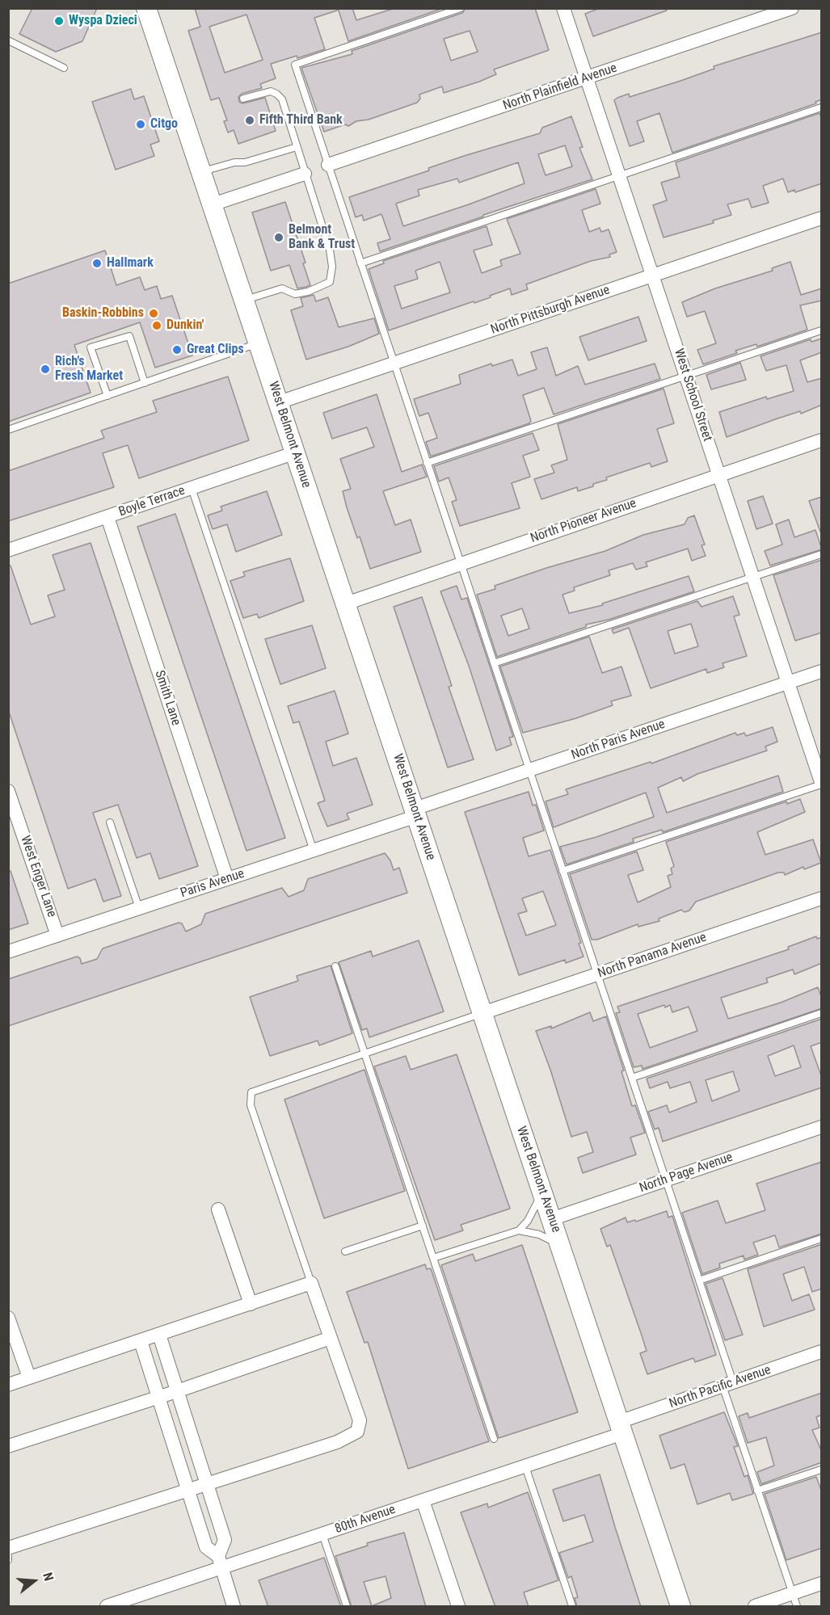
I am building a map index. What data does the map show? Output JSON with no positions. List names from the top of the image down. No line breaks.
{"streets":{"main road":["West Belmont Avenue"],"street":["North Plainfield Avenue","North Pittsburgh Avenue","West School Street","Boyle Terrace","North Pioneer Avenue","Smith Lane","North Paris Avenue","West Enger Lane","Paris Avenue","North Panama Avenue","North Page Avenue","North Pacific Avenue","80th Avenue"]},"crossings":[["North Plainfield Avenue","West School Street"],["North Pittsburgh Avenue","West School Street"],["North Pittsburgh Avenue","West Belmont Avenue"],["West School Street","North Pioneer Avenue"],["West School Street","North Paris Avenue"],["West Belmont Avenue","Boyle Terrace"],["West Belmont Avenue","North Pioneer Avenue"],["West Belmont Avenue","North Paris Avenue"],["West Belmont Avenue","Paris Avenue"],["West Belmont Avenue","North Panama Avenue"],["West Belmont Avenue","North Page Avenue"],["West Belmont Avenue","North Pacific Avenue"],["West Belmont Avenue","80th Avenue"],["Boyle Terrace","Smith Lane"],["Smith Lane","Paris Avenue"],["North Paris Avenue","Paris Avenue"],["West Enger Lane","Paris Avenue"],["North Pacific Avenue","80th Avenue"]],"places":["Wyspa Dzieci","Fifth Third Bank","Citgo","Belmont Bank & Trust","Hallmark","Baskin-Robbins","Dunkin'","Great Clips","Rich's Fresh Market"],"north":"right"}
